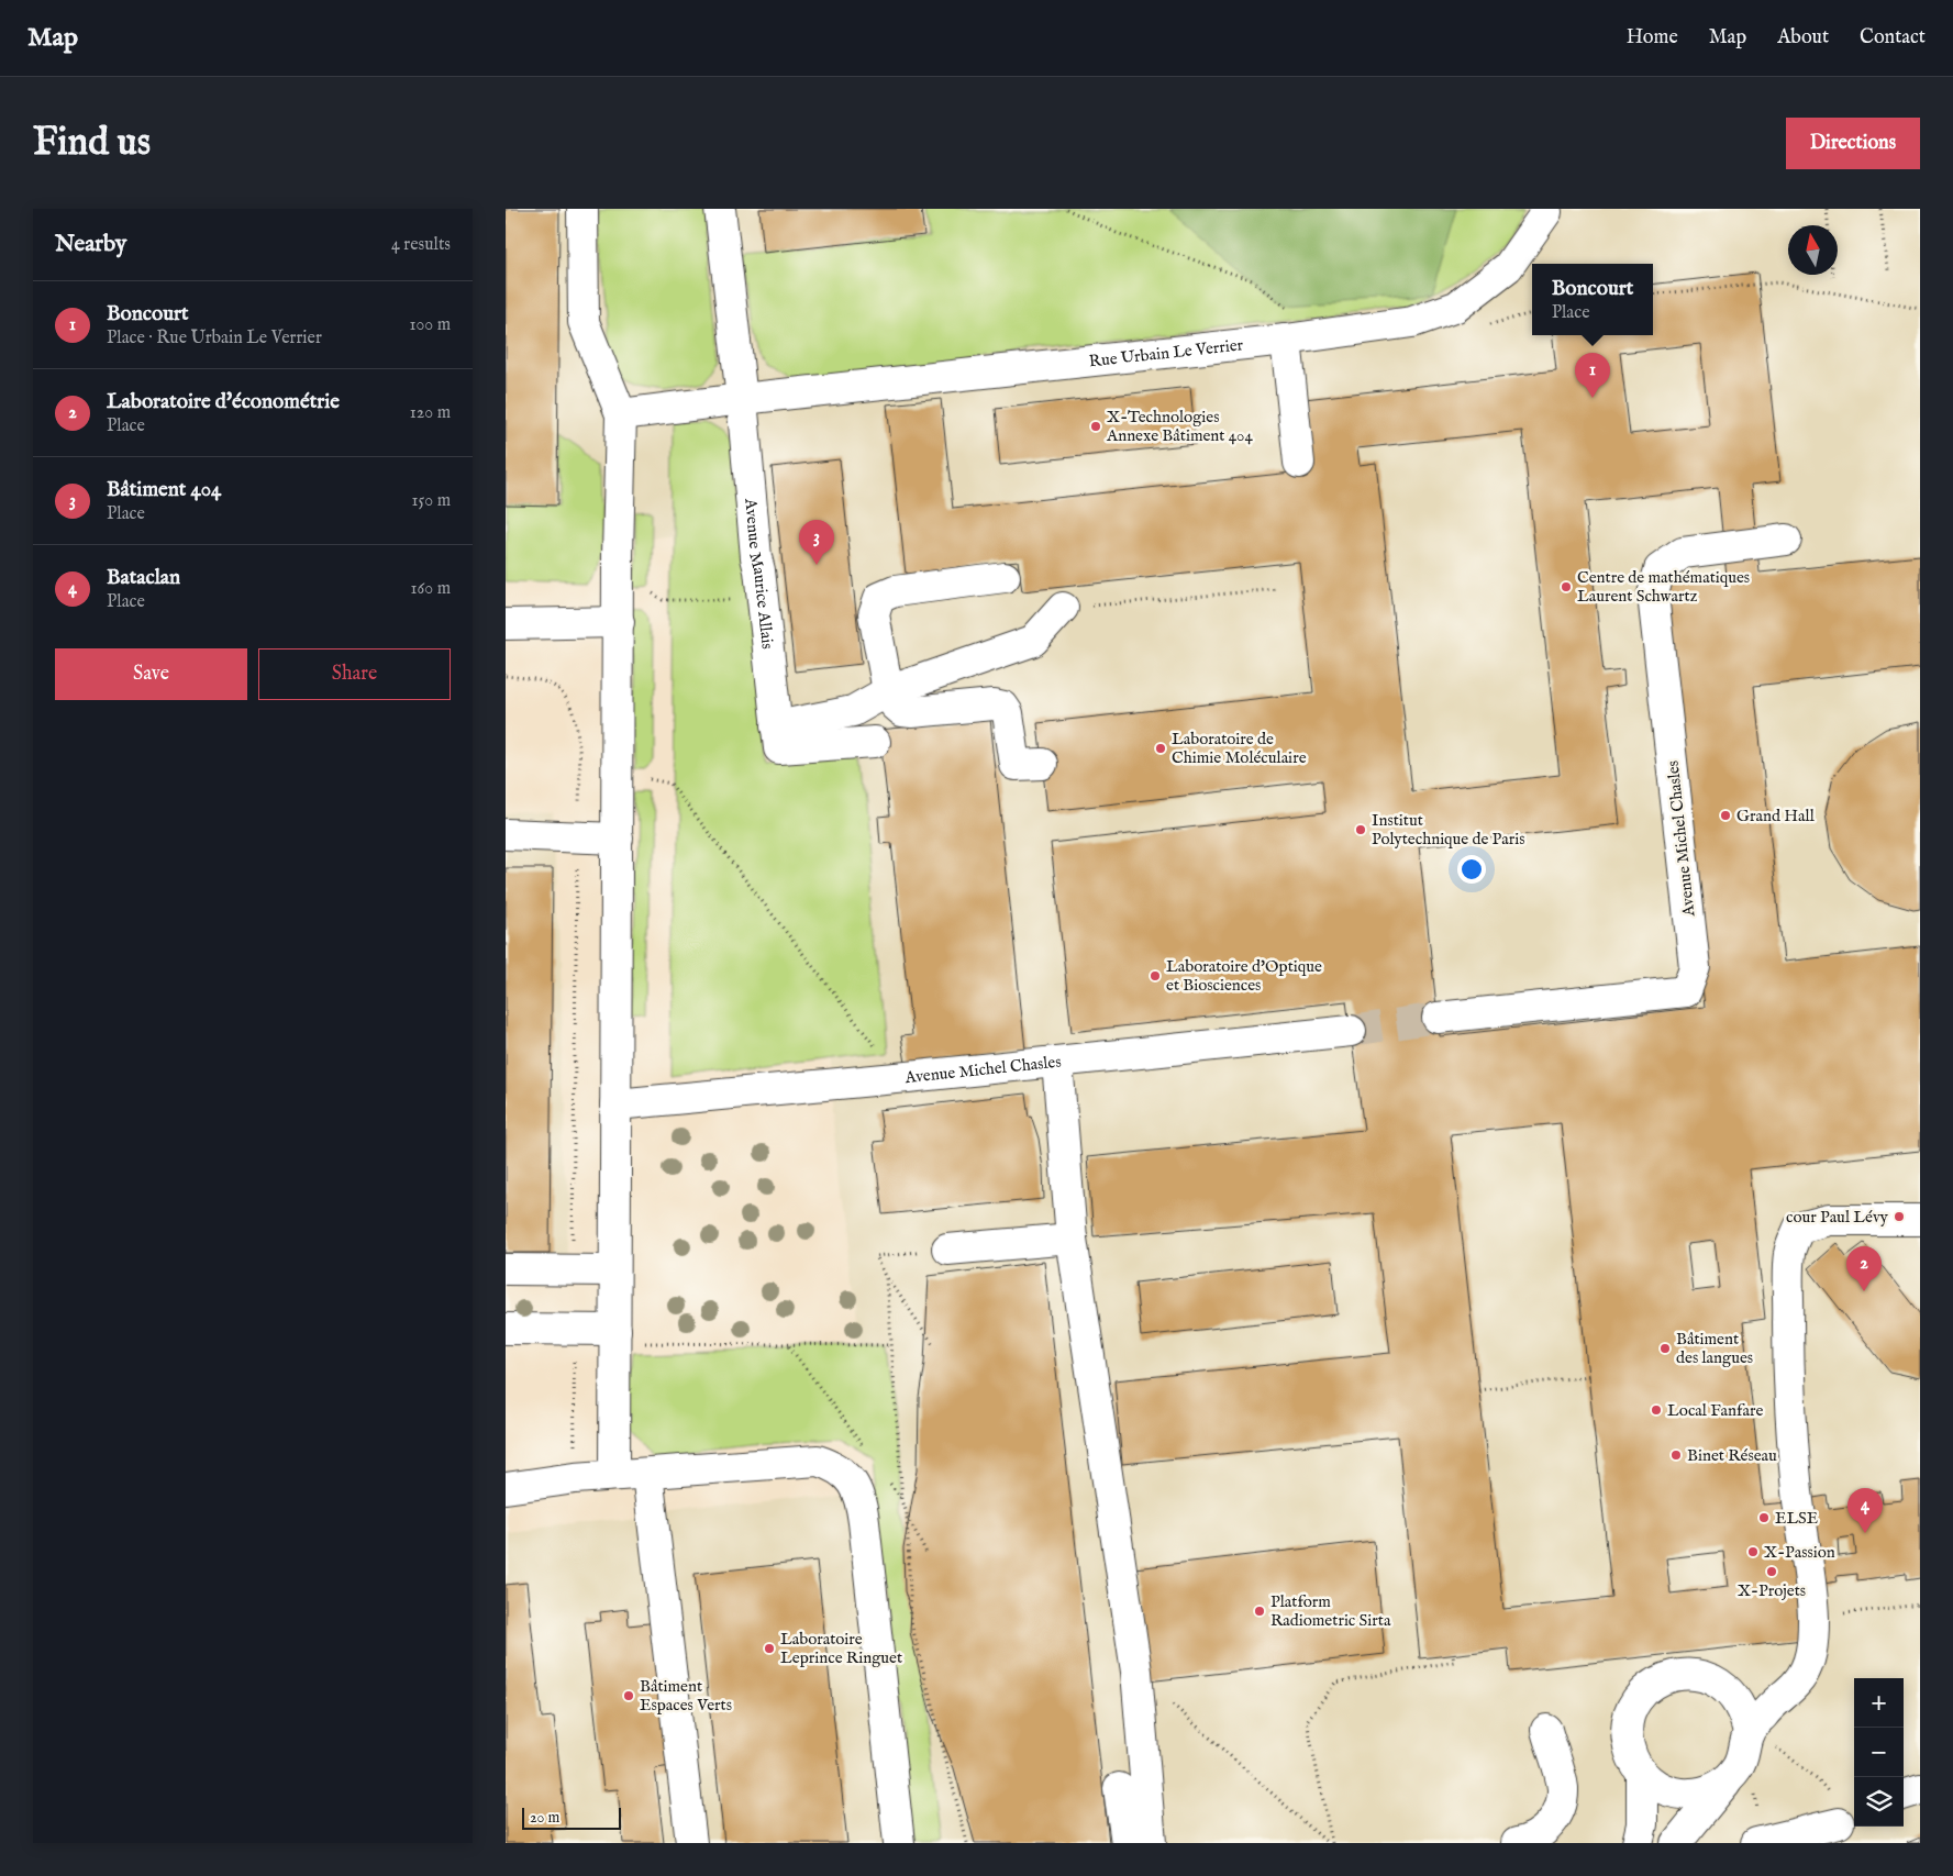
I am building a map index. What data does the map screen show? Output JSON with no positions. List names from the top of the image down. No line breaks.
{"streets":{"street":["Rue Urbain Le Verrier","Avenue Maurice Allais","Avenue Michel Chasles"]},"crossings":[["Rue Urbain Le Verrier","Avenue Maurice Allais"]],"places":["X-Technologies Annexe Bâtiment 404","Centre de mathématiques Laurent Schwartz","Laboratoire de Chimie Moléculaire","Grand Hall","Institut Polytechnique de Paris","Laboratoire d'Optique et Biosciences","cour Paul Lévy","Bâtiment des langues","Local Fanfare","Binet Réseau","ELSE","X-Passion","X-Projets","Platform Radiometric Sirta","Laboratoire Leprince Ringuet","Bâtiment Espaces Verts"],"scale_bar":"20 m","north":"top","page":{"header":"Map","nav":["Home","Map","About","Contact"],"buttons":["Directions",["Save","Share"]],"title":"Find us","heading":["Nearby","4 results"],"popup":["Boncourt","Place"],"list":[{"mark":"1","name":"Boncourt","note":"Place · Rue Urbain Le Verrier","value":"100 m"},{"mark":"2","name":"Laboratoire d'économétrie","note":"Place","value":"120 m"},{"mark":"3","name":"Bâtiment 404","note":"Place","value":"150 m"},{"mark":"4","name":"Bataclan","note":"Place","value":"160 m"}],"pins":["1","3","2","4"],"map_buttons":["+","−"],"scale":"20 m"}}
